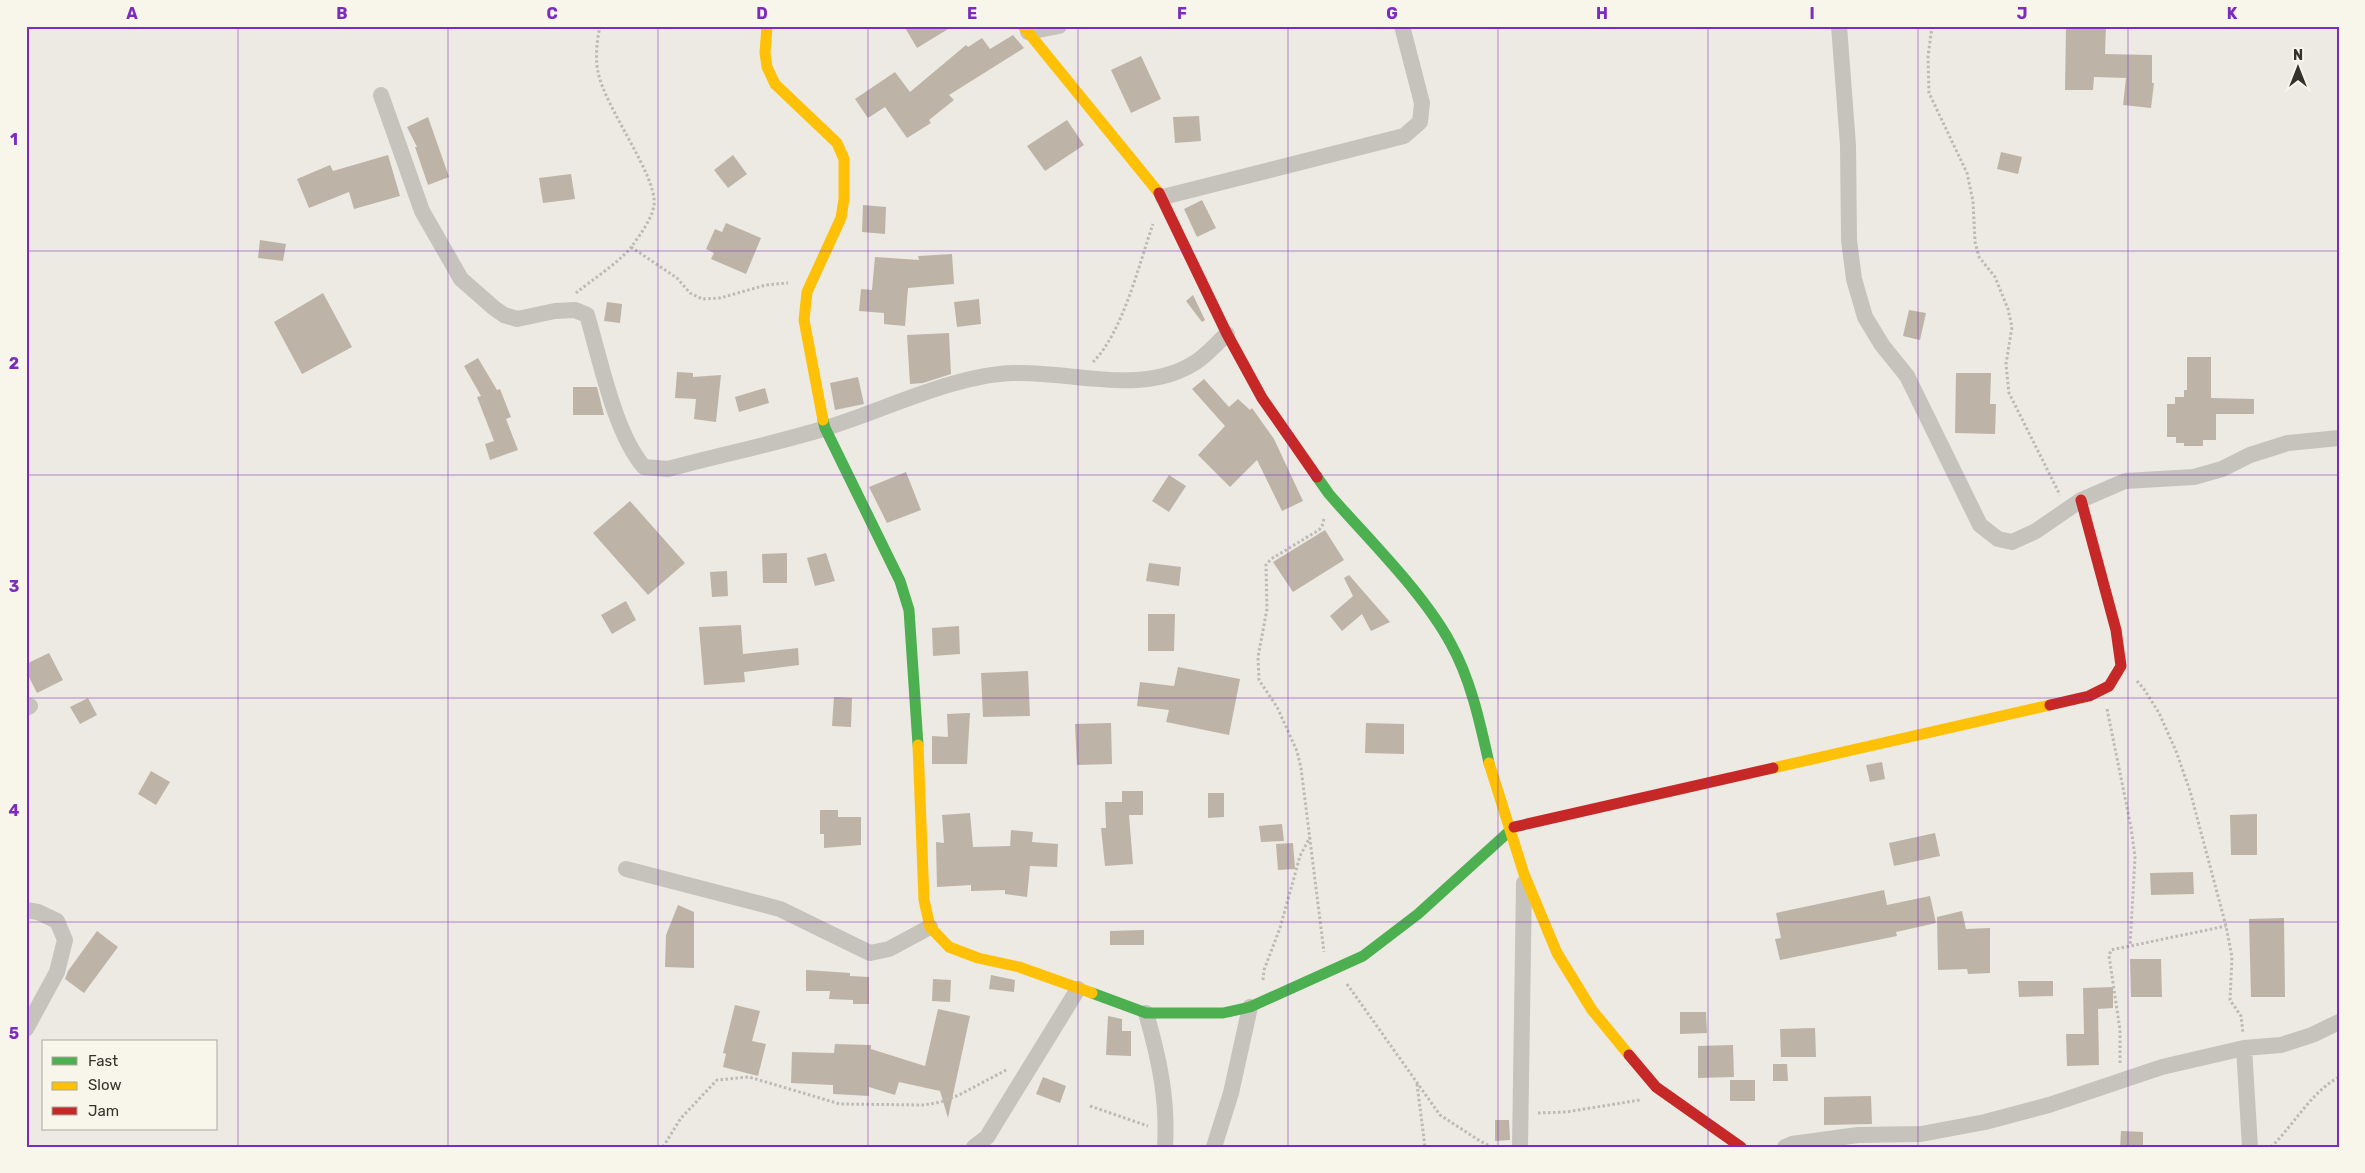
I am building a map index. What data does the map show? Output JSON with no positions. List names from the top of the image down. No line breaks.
{"legend":["Fast","Slow","Jam"],"north":"top","grid":{"columns":["A","B","C","D","E","F","G","H","I","J","K"],"rows":["1","2","3","4","5"]}}
